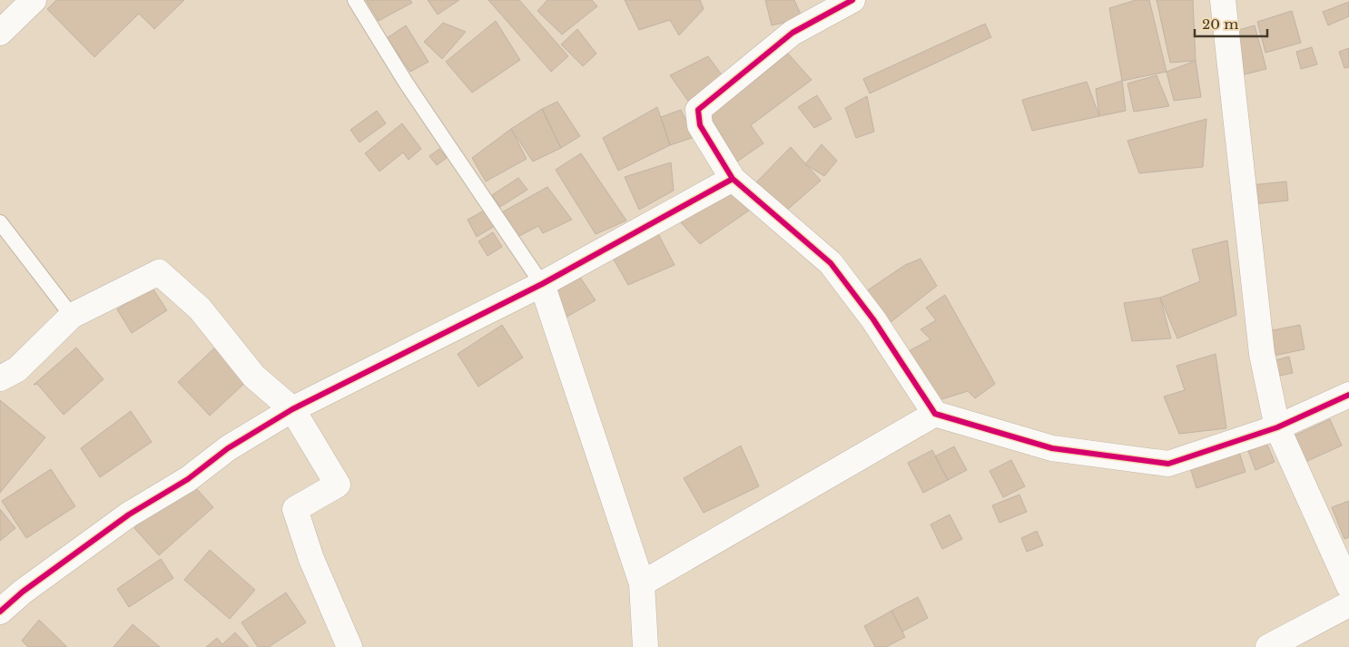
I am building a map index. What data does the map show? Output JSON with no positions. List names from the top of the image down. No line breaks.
{"scale_bar":"20 m"}
